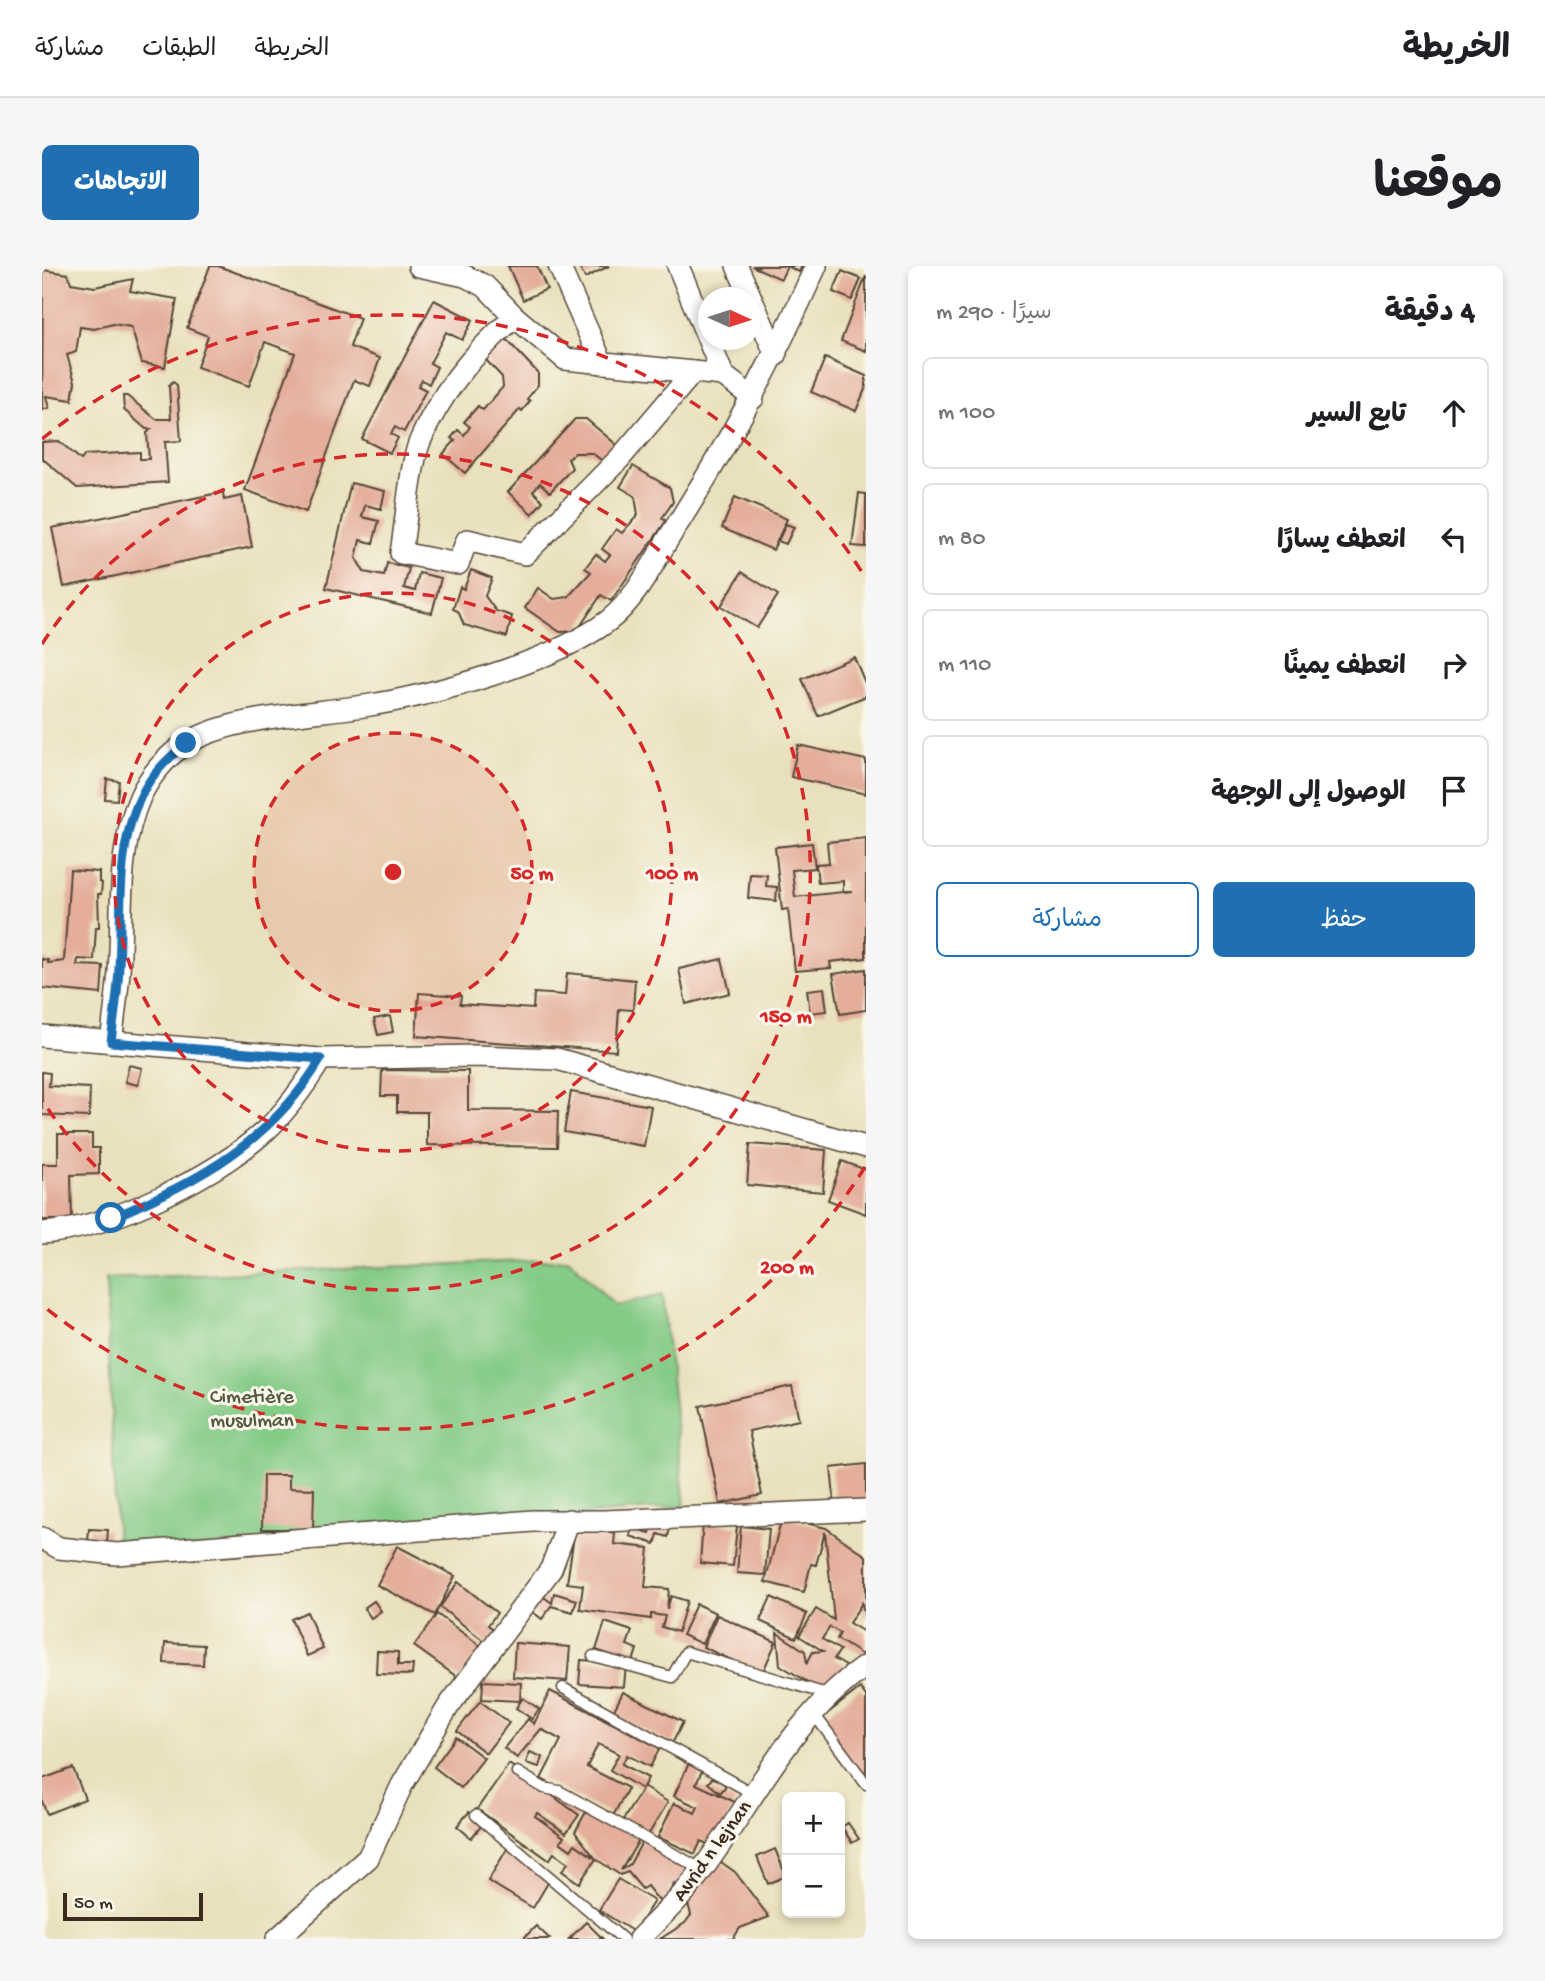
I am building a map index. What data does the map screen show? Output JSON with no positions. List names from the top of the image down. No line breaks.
{"streets":{"street":["Avrid n lejnan"]},"parks":["Cimetière musulman"],"scale_bar":"50 m","north":"right","page":{"header":"الخريطة","nav":["الخريطة","الطبقات","مشاركة"],"title":"موقعنا","buttons":["الاتجاهات",["حفظ","مشاركة"]],"heading":["4 دقيقة","سيرًا · 290 m"],"list":[["تابع السير","100 m"],["انعطف يسارًا","80 m"],["انعطف يمينًا","110 m"],"الوصول إلى الوجهة"],"map_buttons":["+","−"],"scale":"50 m"},"rings":["50 m","100 m","150 m","200 m"]}
